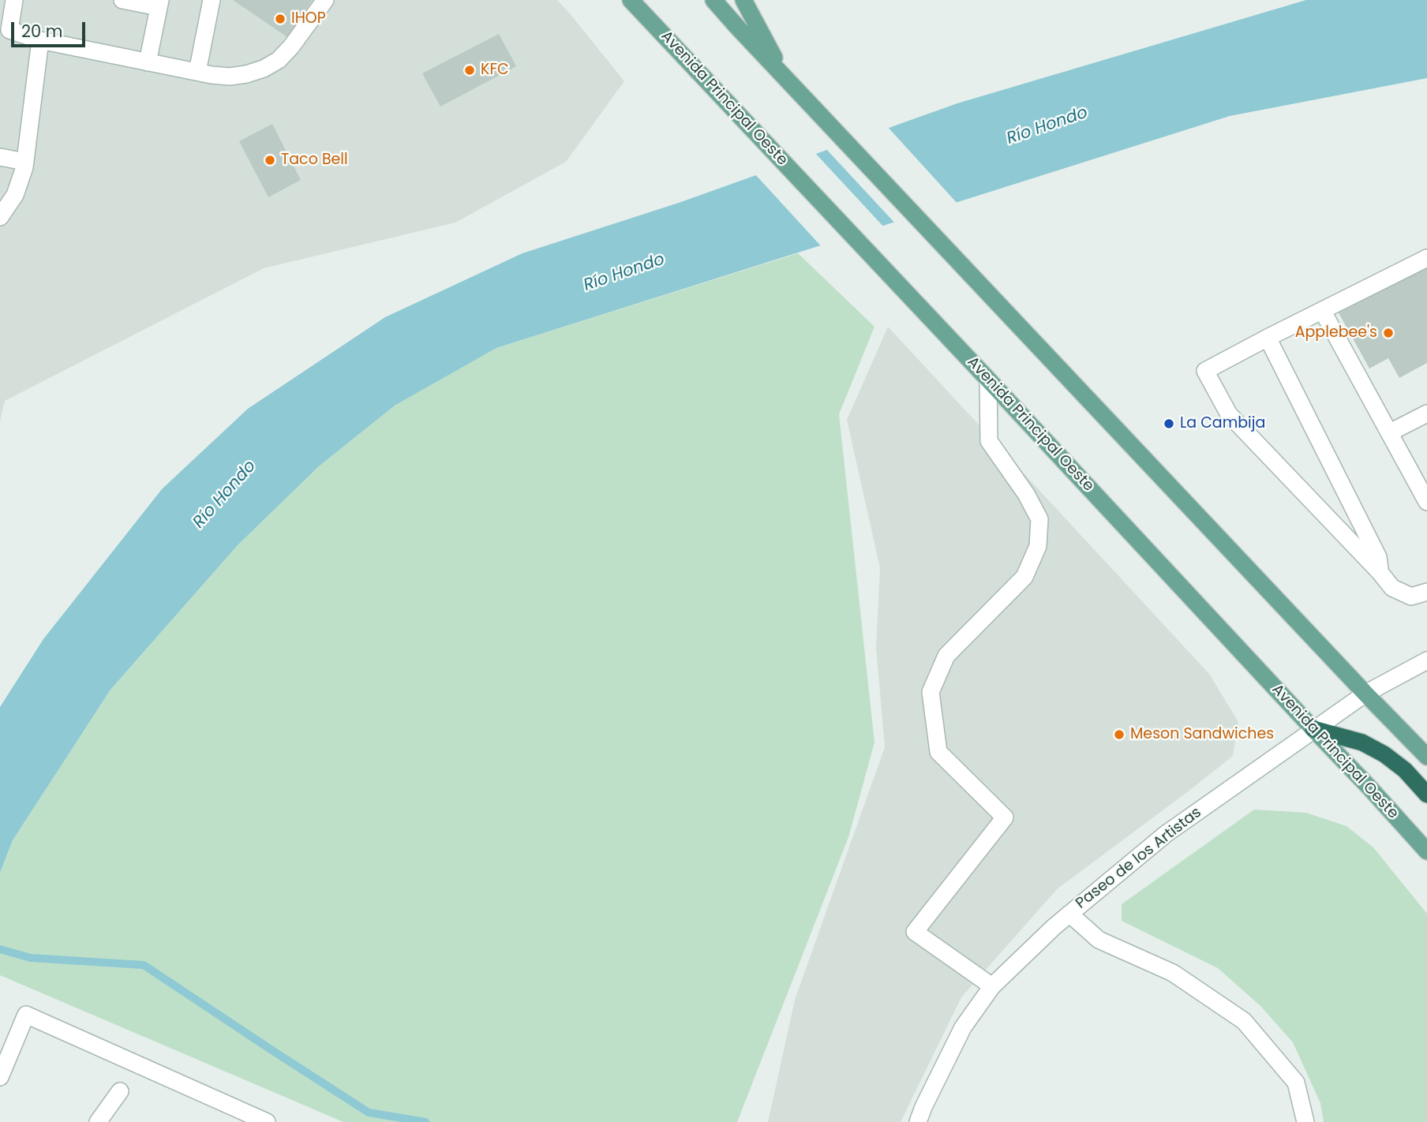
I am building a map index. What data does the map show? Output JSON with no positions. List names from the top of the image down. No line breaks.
{"streets":{"main road":["Avenida Principal Oeste"],"street":["Paseo de los Artistas"]},"crossings":[["Avenida Principal Oeste","Paseo de los Artistas"]],"water":["Río Hondo"],"places":["IHOP","KFC","Taco Bell","Applebee's","La Cambija","Meson Sandwiches"],"scale_bar":"20 m"}
